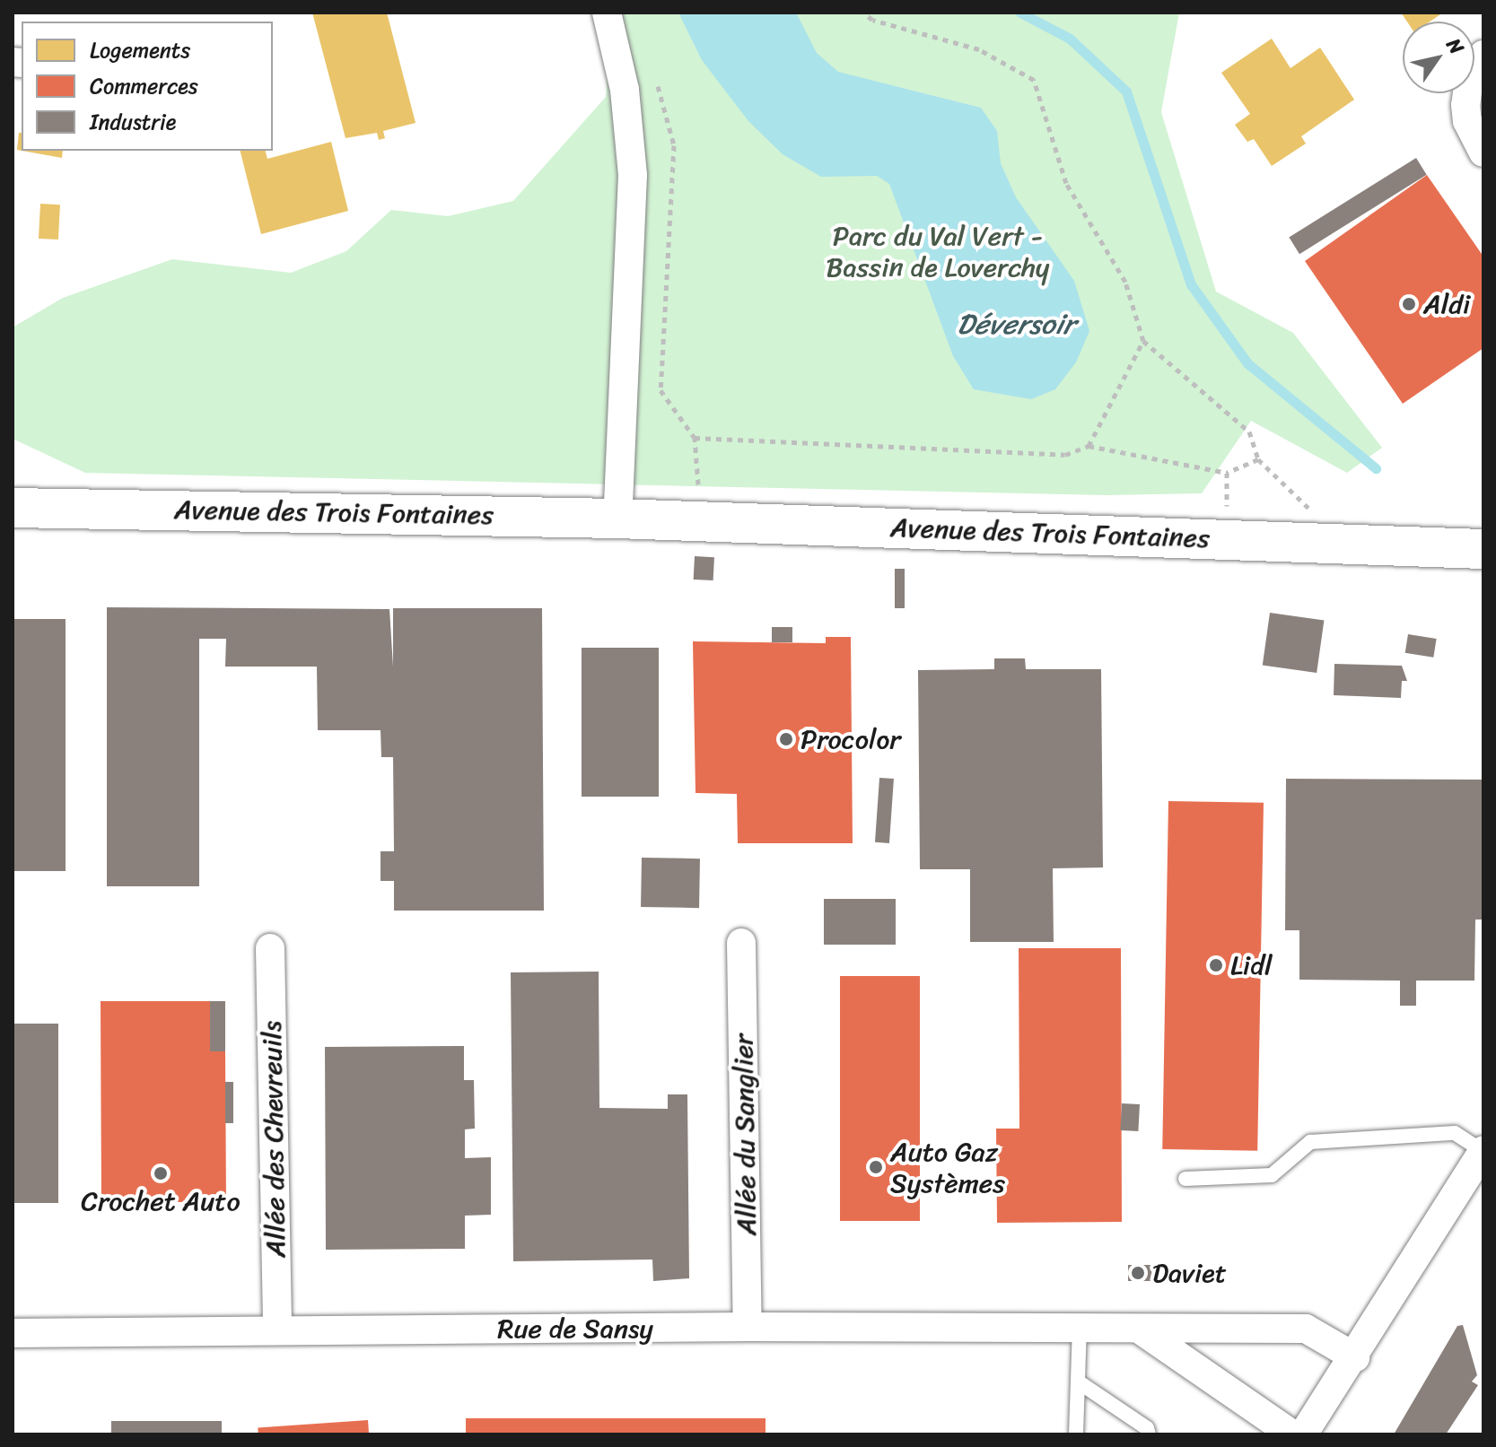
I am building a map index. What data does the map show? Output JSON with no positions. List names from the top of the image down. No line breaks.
{"streets":{"street":["Avenue des Trois Fontaines","Allée du Sanglier","Allée des Chevreuils","Rue de Sansy"]},"crossings":[["Allée du Sanglier","Rue de Sansy"],["Allée des Chevreuils","Rue de Sansy"]],"water":["Déversoir"],"parks":["Parc du Val Vert - Bassin de Loverchy"],"places":["Aldi","Procolor","Lidl","Auto Gaz Systèmes","Crochet Auto","Daviet"],"legend":["Logements","Commerces","Industrie"],"north":"top right"}
